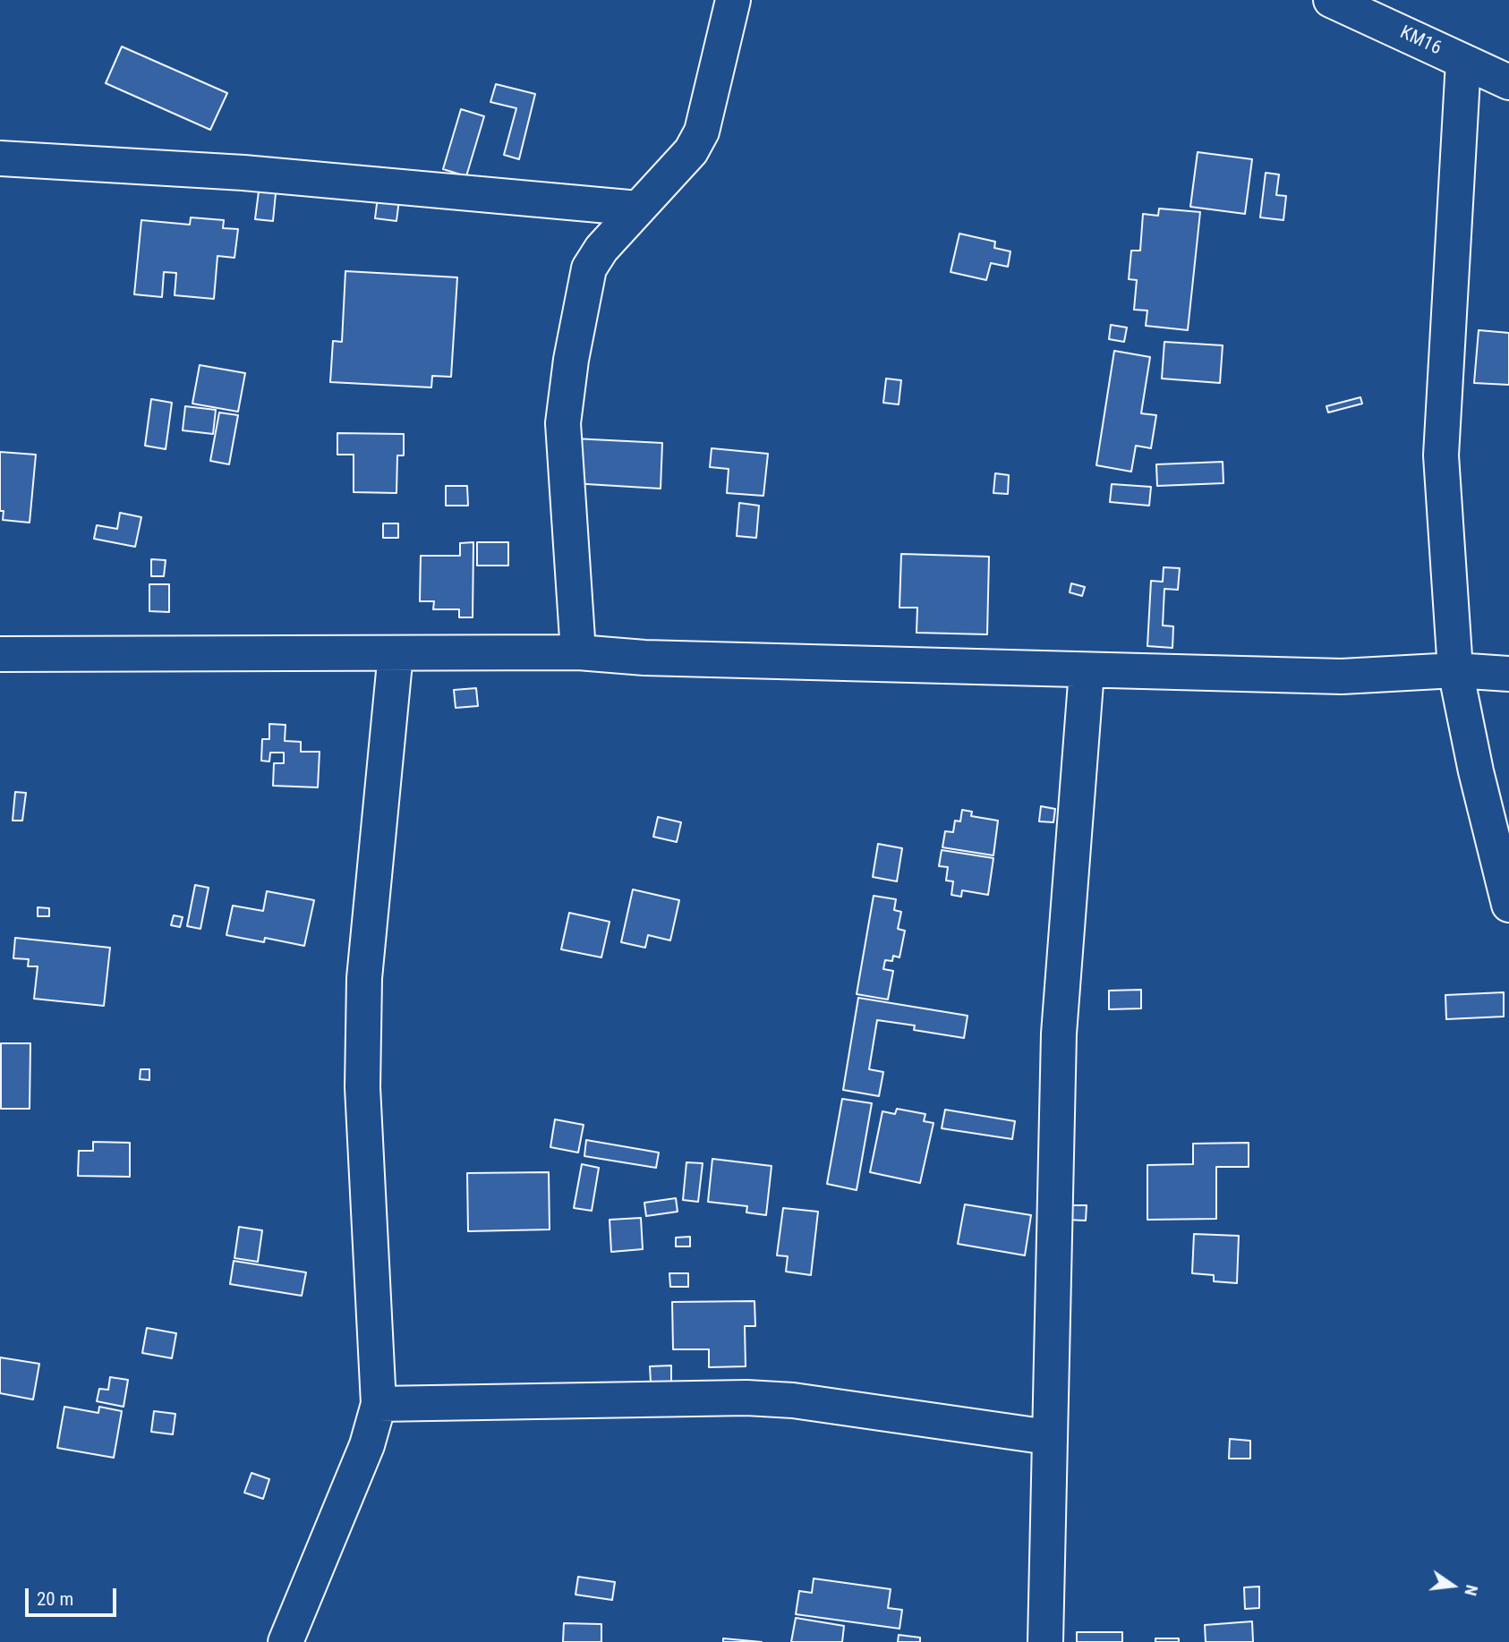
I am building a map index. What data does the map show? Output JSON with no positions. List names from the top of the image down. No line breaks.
{"streets":{"street":["KM16"]},"scale_bar":"20 m","north":"right"}
